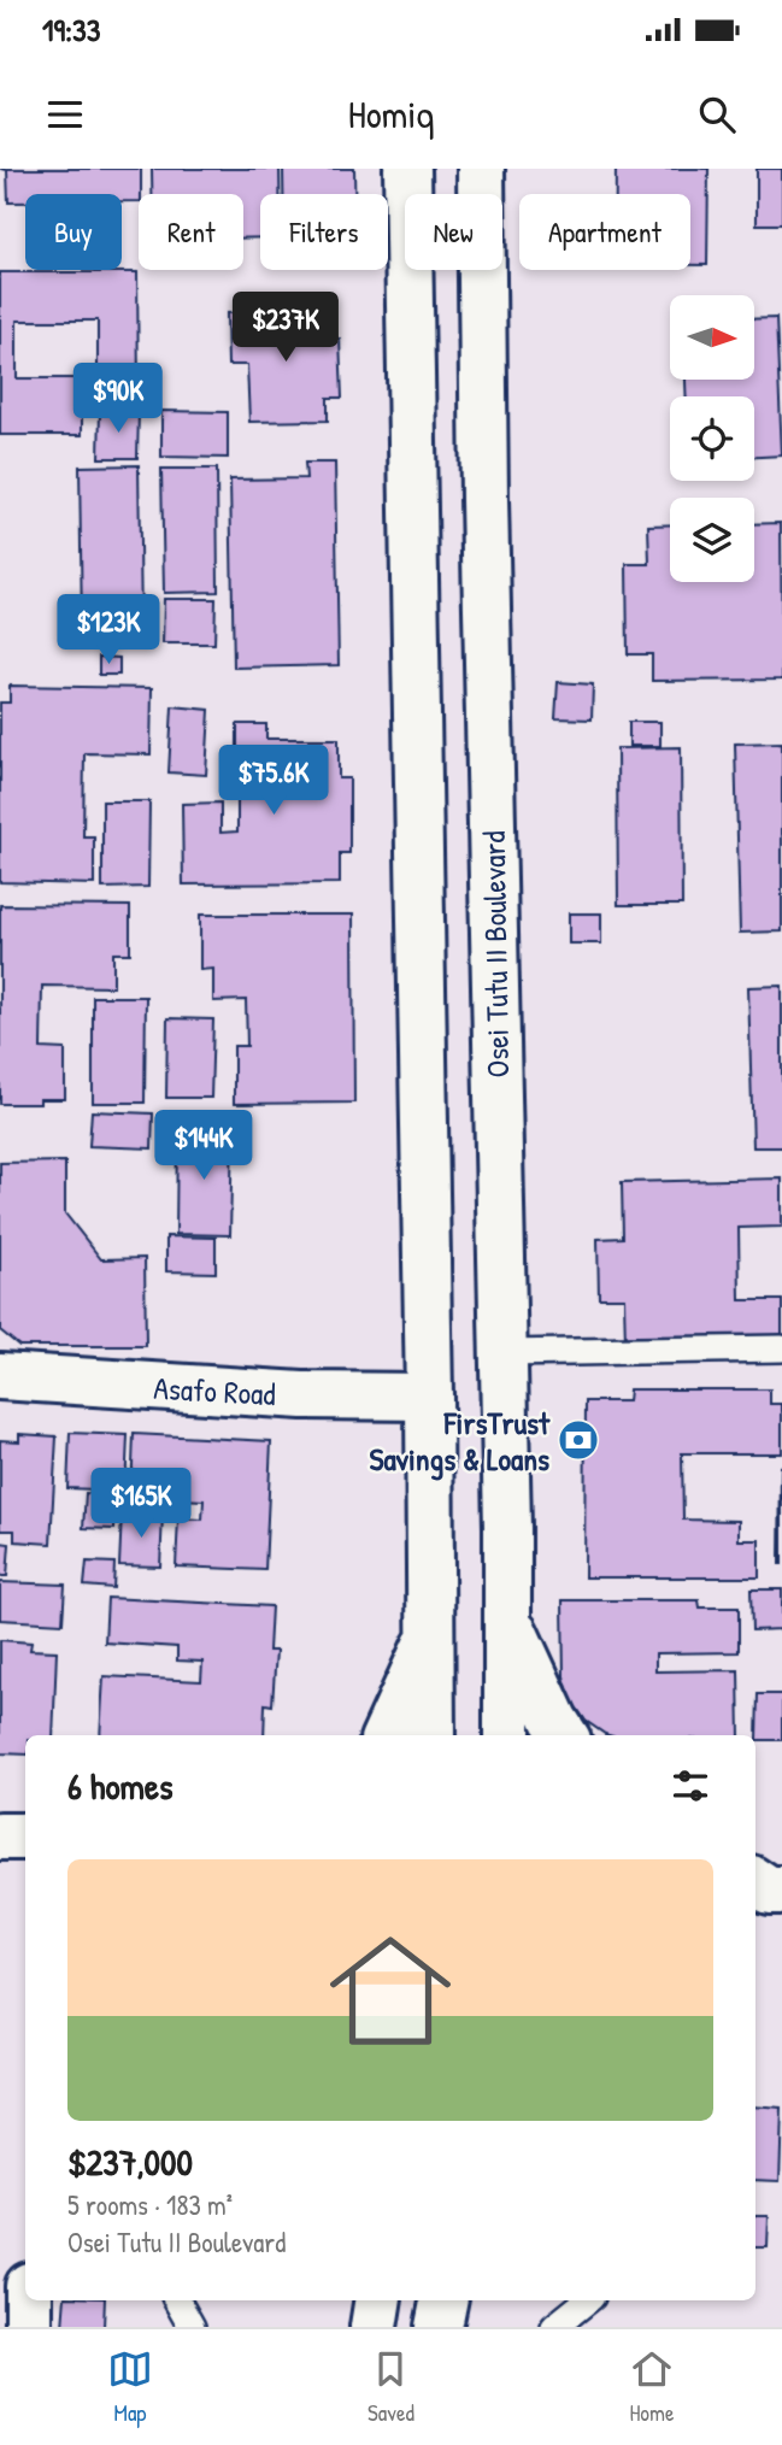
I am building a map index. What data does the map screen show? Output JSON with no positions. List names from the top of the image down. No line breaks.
{"streets":{"main road":["Osei Tutu II Boulevard","Asafo Road"]},"places":{"bank":["FirsTrust Savings & Loans"]},"north":"right","page":{"status":"19:33","header":"Homiq","chip":["Buy","Rent","Filters","New","Apartment"],"price":["$237K","$90K","$123K","$75.6K","$144K","$165K"],"heading":"6 homes","list":[{"name":"$237,000","note":"5 rooms · 183 m² · Osei Tutu II Boulevard"}],"tabs":["Map","Saved","Home"]}}
